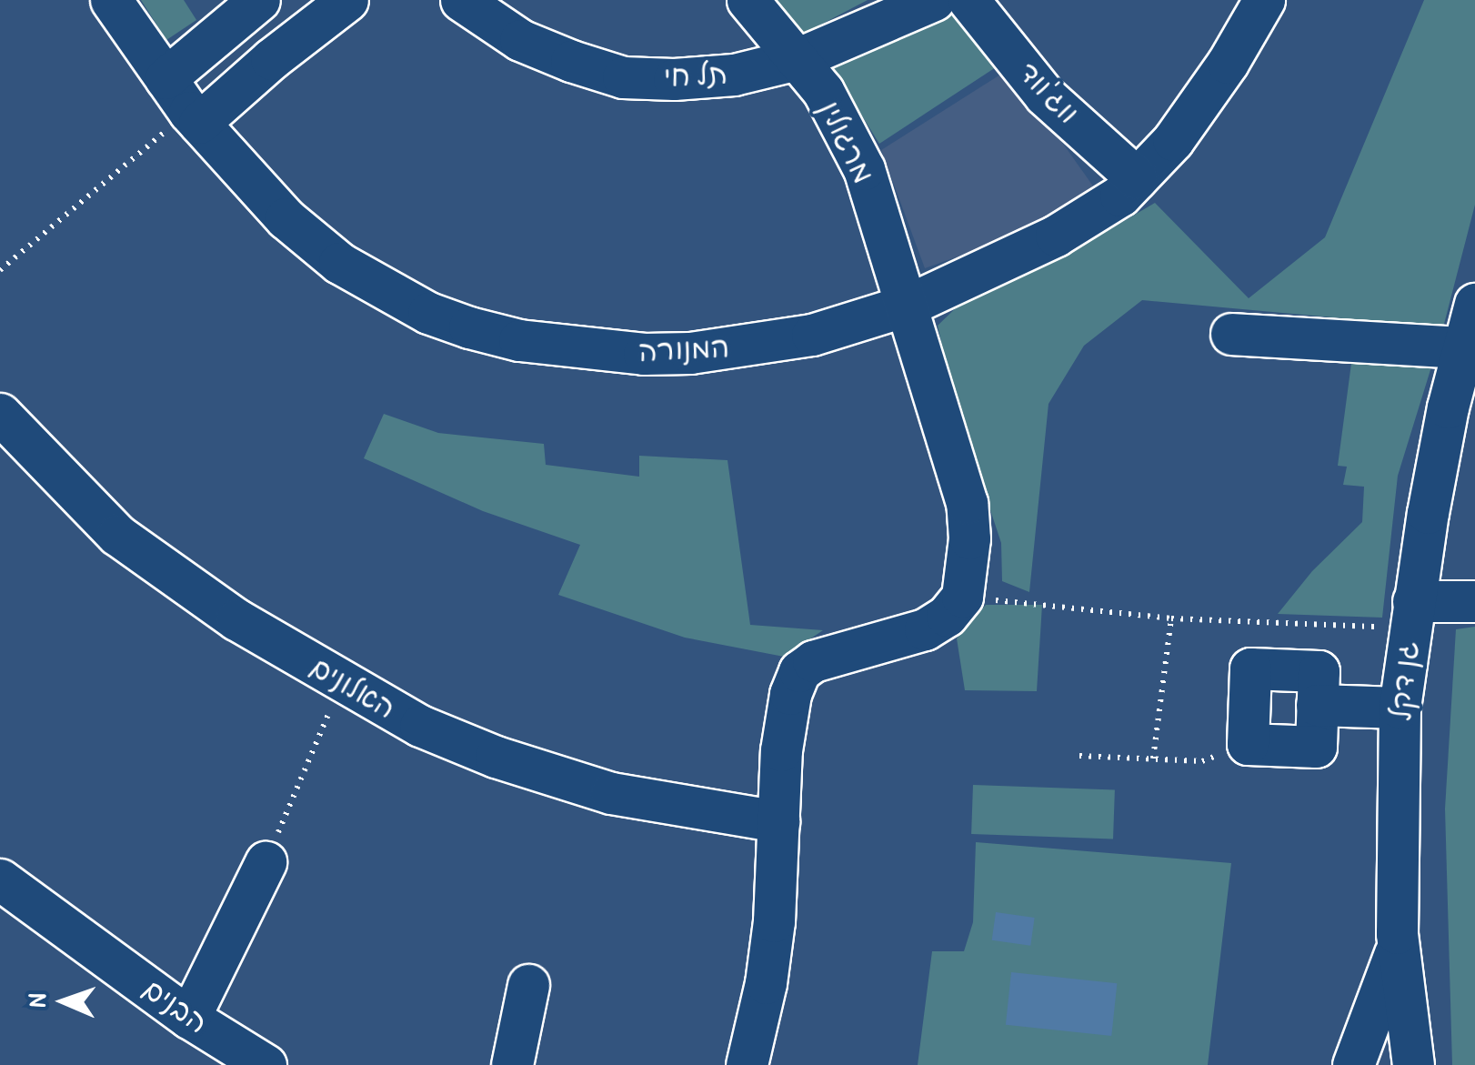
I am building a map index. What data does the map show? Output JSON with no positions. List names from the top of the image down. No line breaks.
{"streets":{"street":["תל חי","ווג'ווד","מרגולין","המנורה","גן דקל","האלונים","הבנים"]},"crossings":[["תל חי","מרגולין"],["ווג'ווד","המנורה"],["מרגולין","המנורה"]],"north":"left"}
